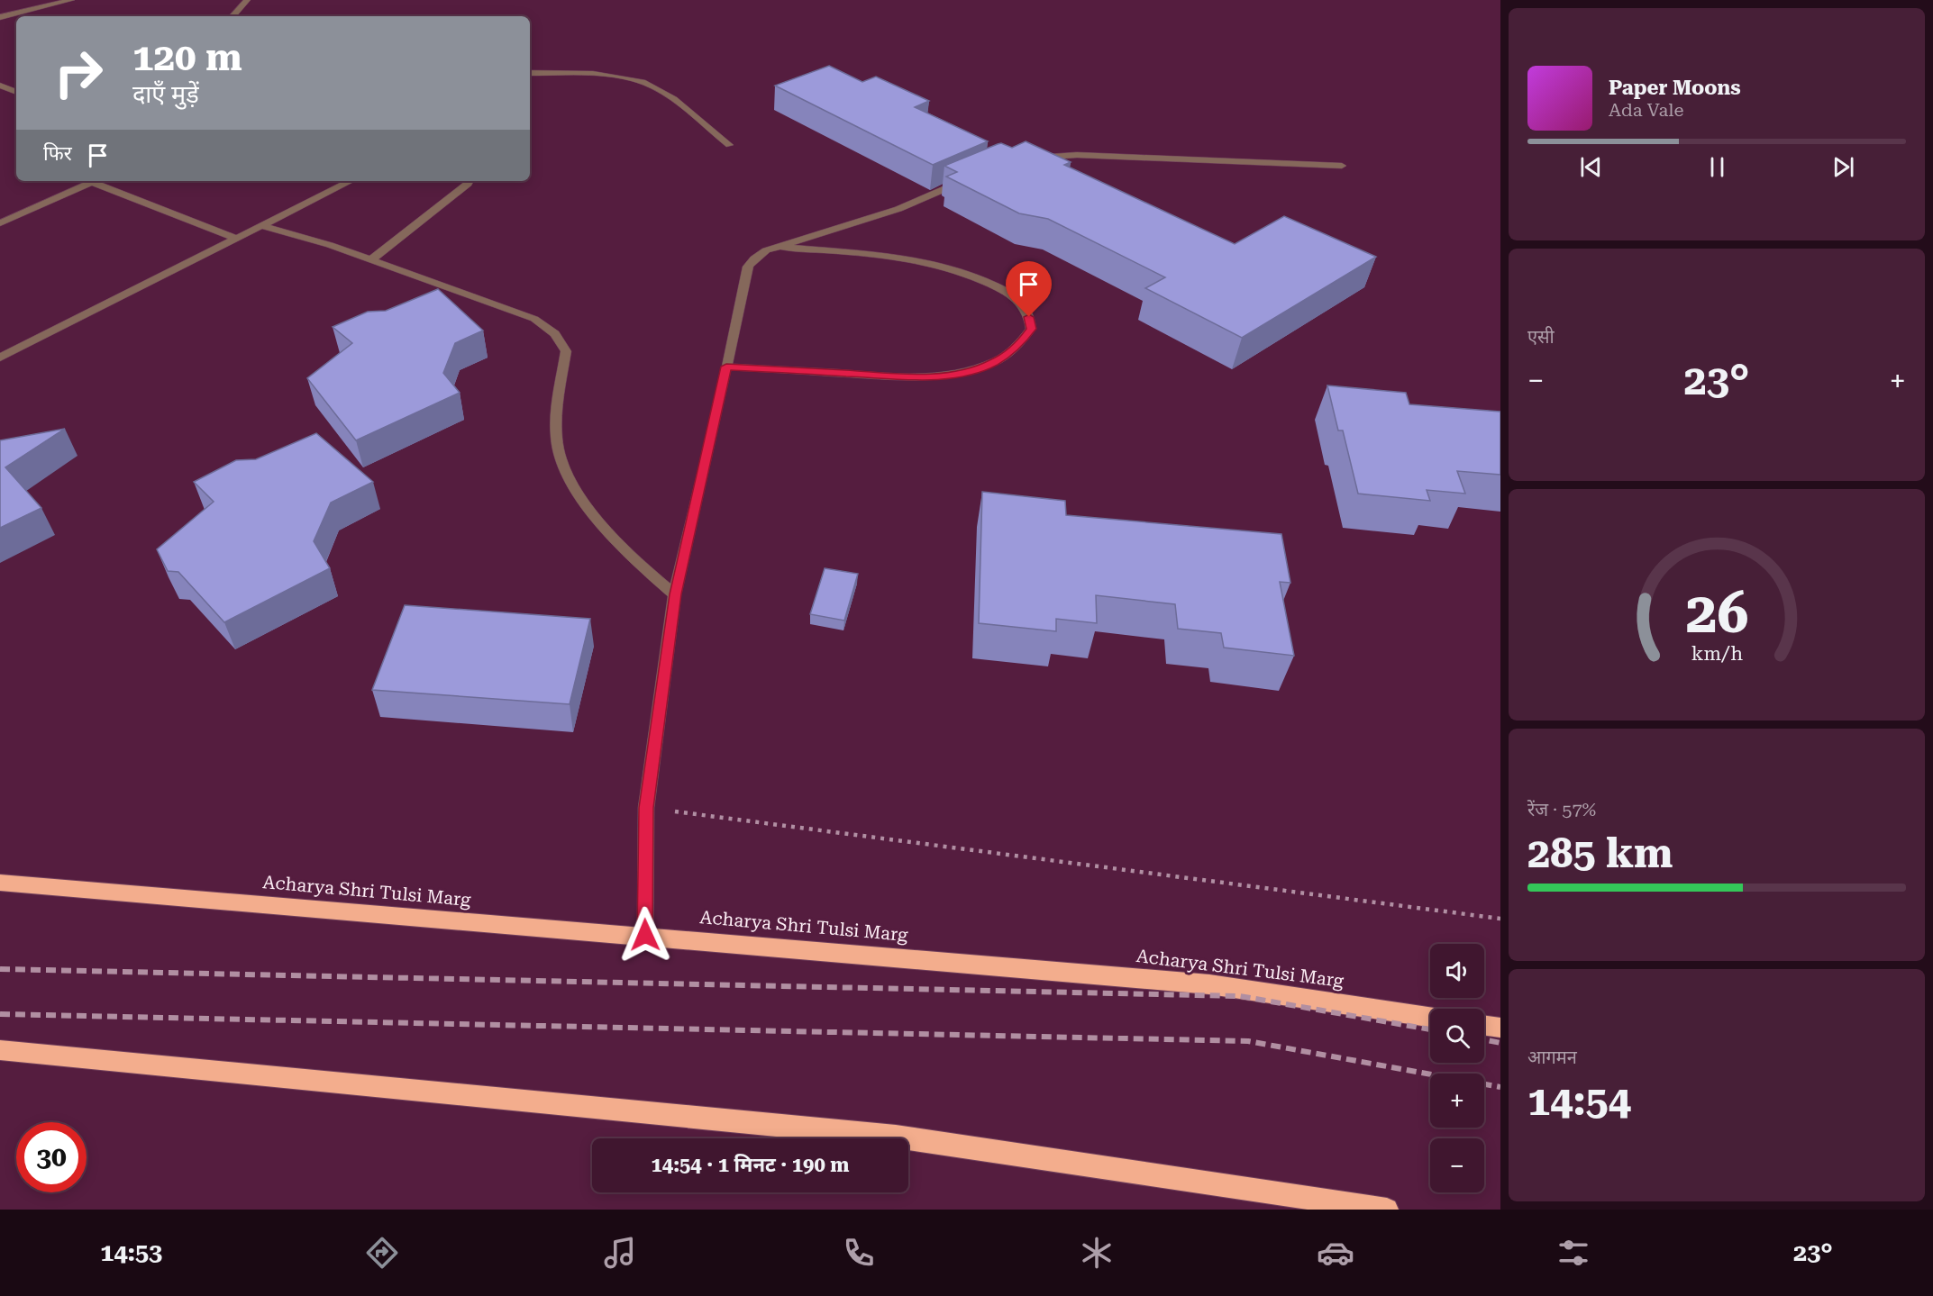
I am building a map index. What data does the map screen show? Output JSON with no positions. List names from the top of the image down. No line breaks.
{"streets":{"highway":["Acharya Shri Tulsi Marg"]},"page":{"turn":["120 m","दाएँ मुड़ें"],"song":["Paper Moons","Ada Vale"],"then":"फिर","tile":["एसी",["रेंज · 57%","285 km"],["आगमन","14:54"]],"heat":["−","23°","+"],"map_buttons":["+","−"],"limit":"30","trip":"14:54 · 1 मिनट · 190 m","tabs":["14:53","23°"],"gauge":["26","km/h"]}}
